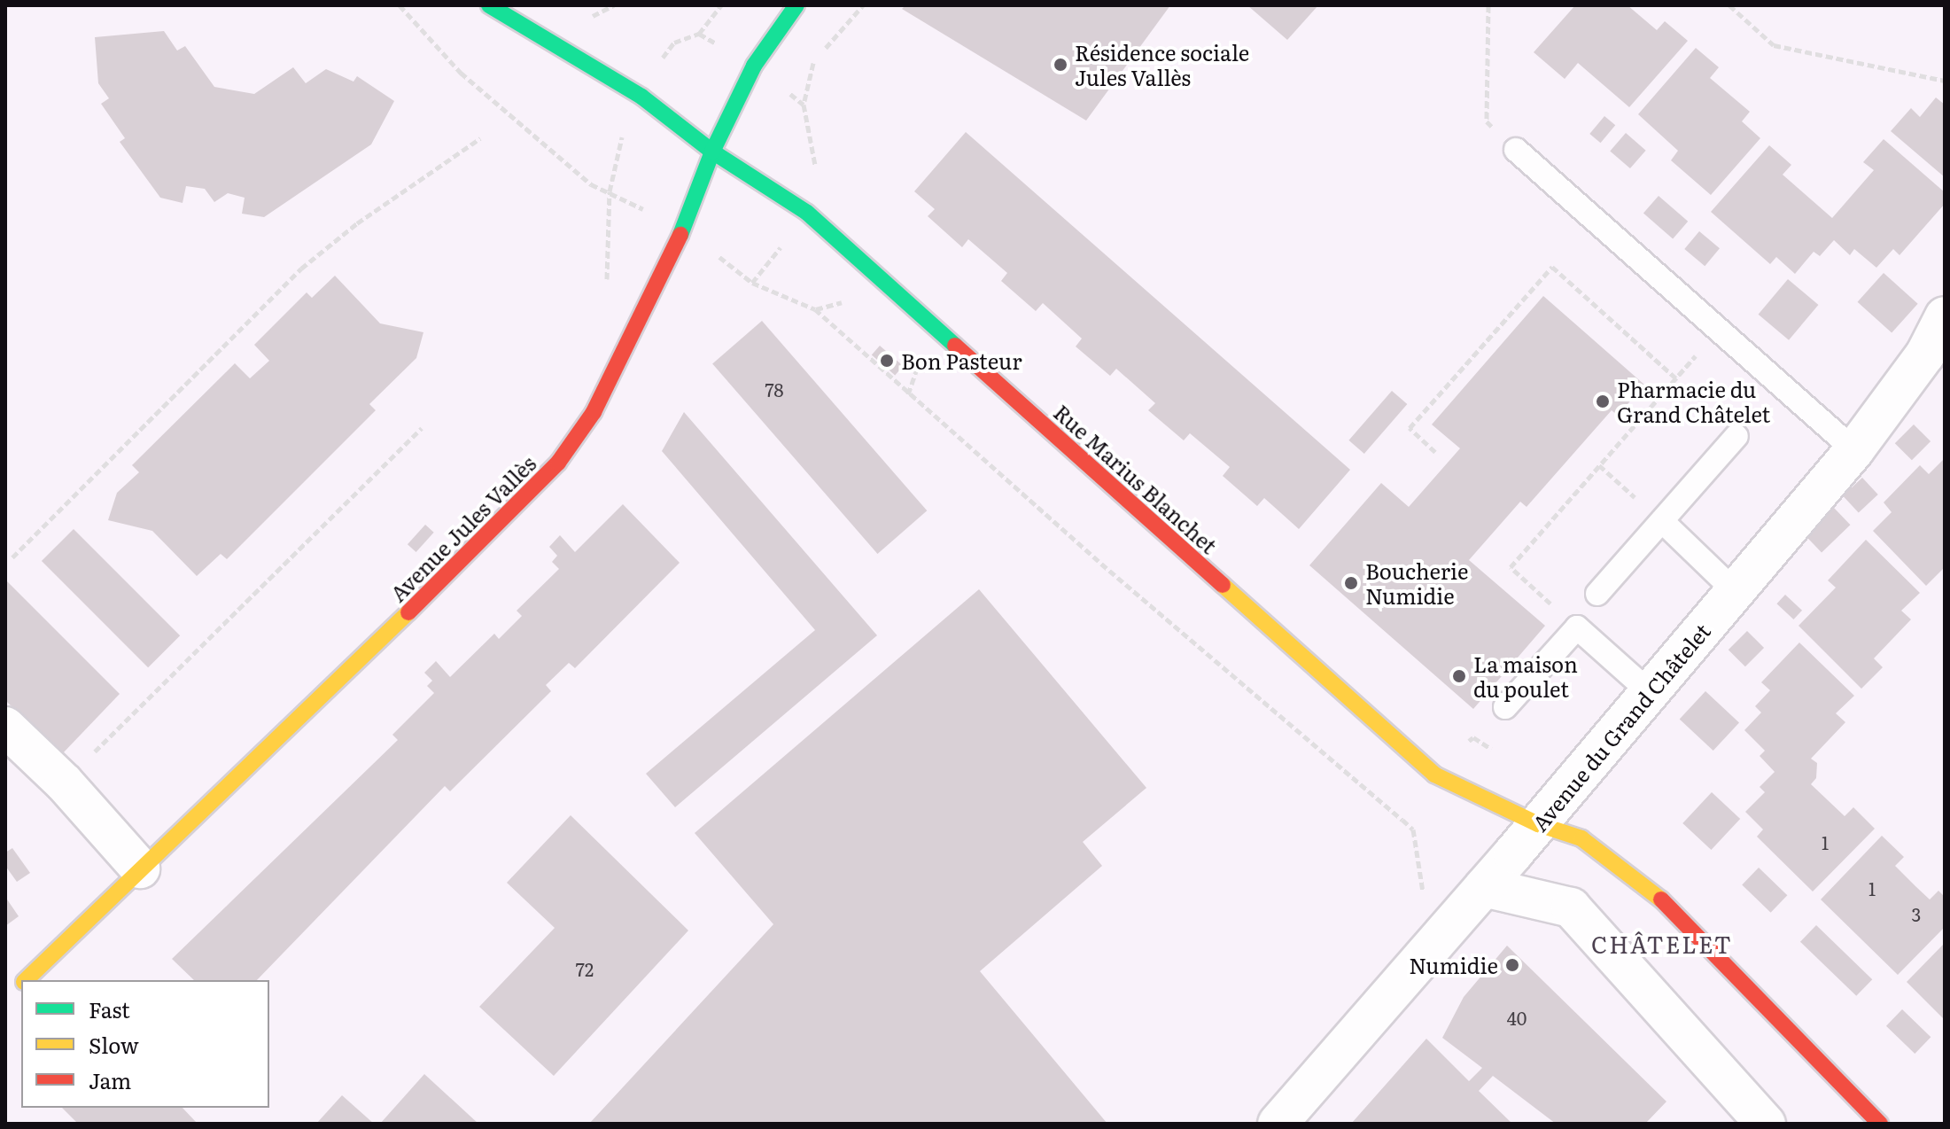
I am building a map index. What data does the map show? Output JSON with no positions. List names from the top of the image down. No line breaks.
{"streets":{"street":["Rue Marius Blanchet","Avenue Jules Vallès","Avenue du Grand Châtelet"]},"crossings":[["Rue Marius Blanchet","Avenue Jules Vallès"],["Rue Marius Blanchet","Avenue du Grand Châtelet"]],"districts":["CHÂTELET"],"places":["Résidence sociale Jules Vallès","Bon Pasteur","Pharmacie du Grand Châtelet","Boucherie Numidie","La maison du poulet","Numidie"],"house_numbers":["78","1","1","3","72","40"],"legend":["Fast","Slow","Jam"]}
